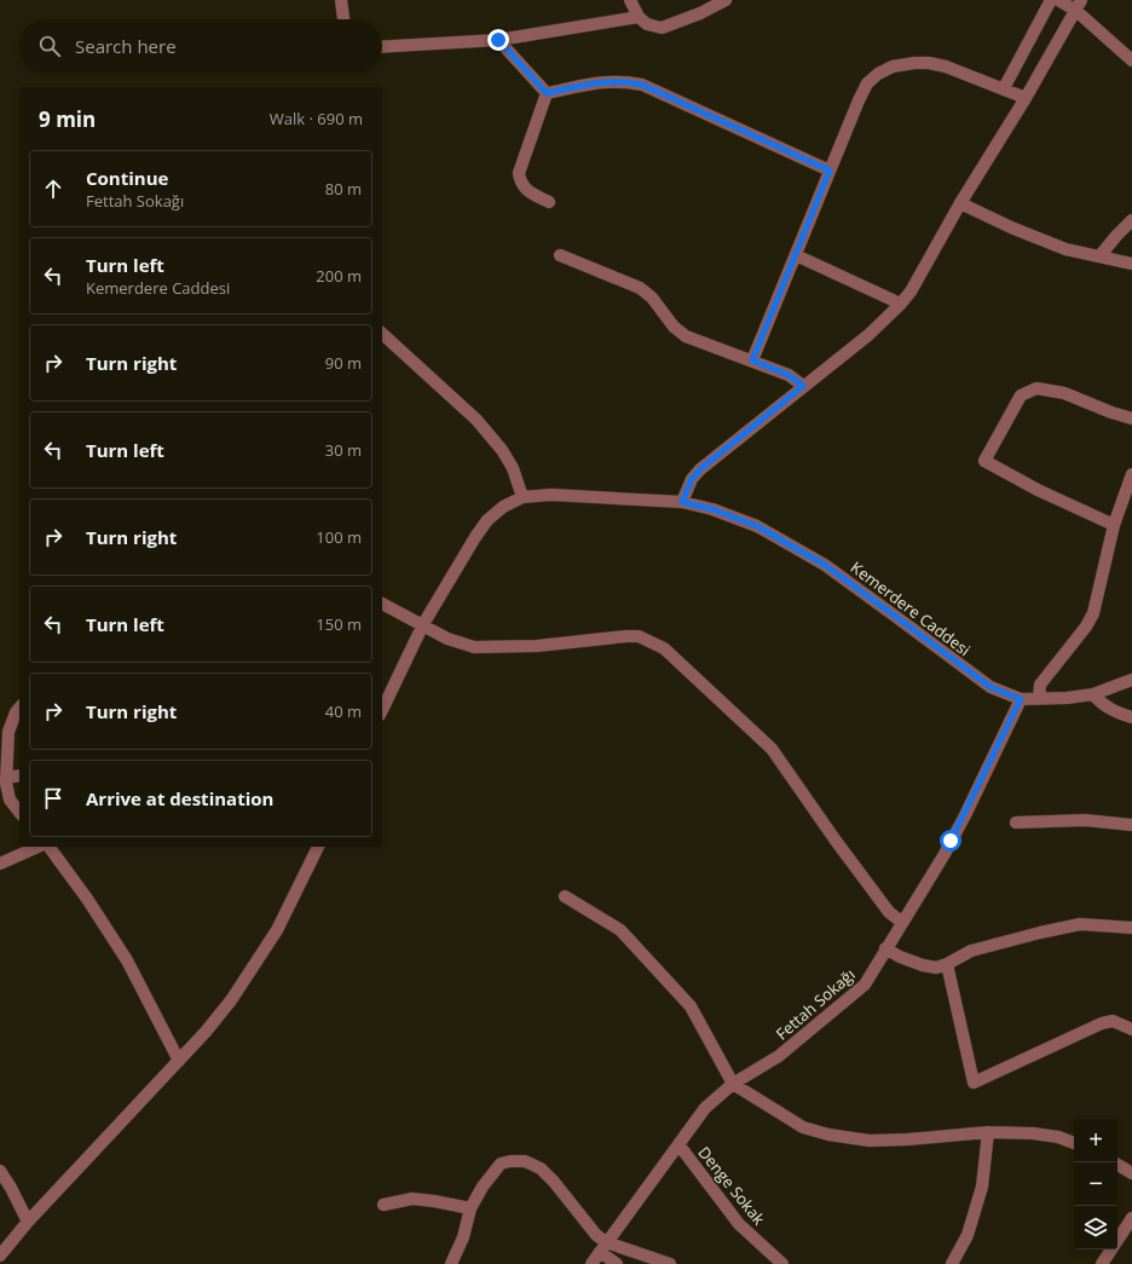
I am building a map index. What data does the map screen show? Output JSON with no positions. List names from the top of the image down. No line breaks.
{"streets":{"street":["Kemerdere Caddesi","Fettah Sokağı","Denge Sokak"]},"crossings":[["Kemerdere Caddesi","Fettah Sokağı"],["Fettah Sokağı","Denge Sokak"]],"page":{"search":"Search here","heading":["9 min","Walk · 690 m"],"list":[["Continue","Fettah Sokağı","80 m"],["Turn left","Kemerdere Caddesi","200 m"],["Turn right","90 m"],["Turn left","30 m"],["Turn right","100 m"],["Turn left","150 m"],["Turn right","40 m"],"Arrive at destination"],"map_buttons":["+","−"]}}
